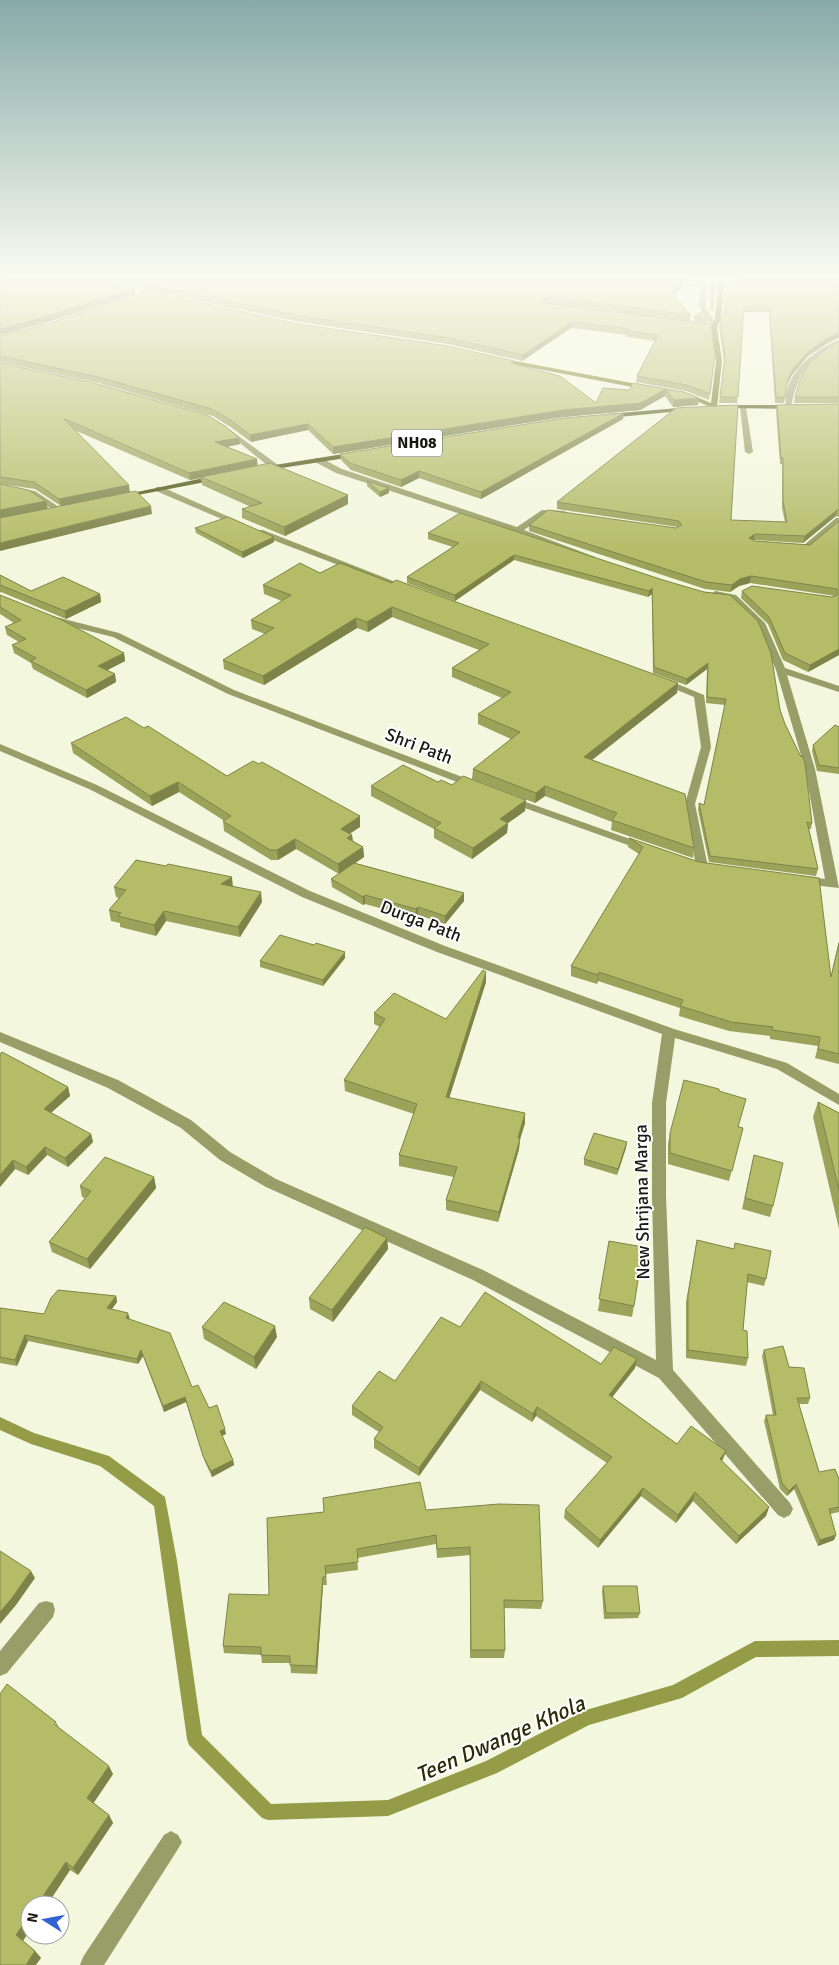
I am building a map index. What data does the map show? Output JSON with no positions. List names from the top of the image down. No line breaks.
{"streets":{"street":["Shri Path","Durga Path","New Shrijana Marga"]},"crossings":[["Durga Path","New Shrijana Marga"]],"water":["Teen Dwange Khola"],"north":"left"}
